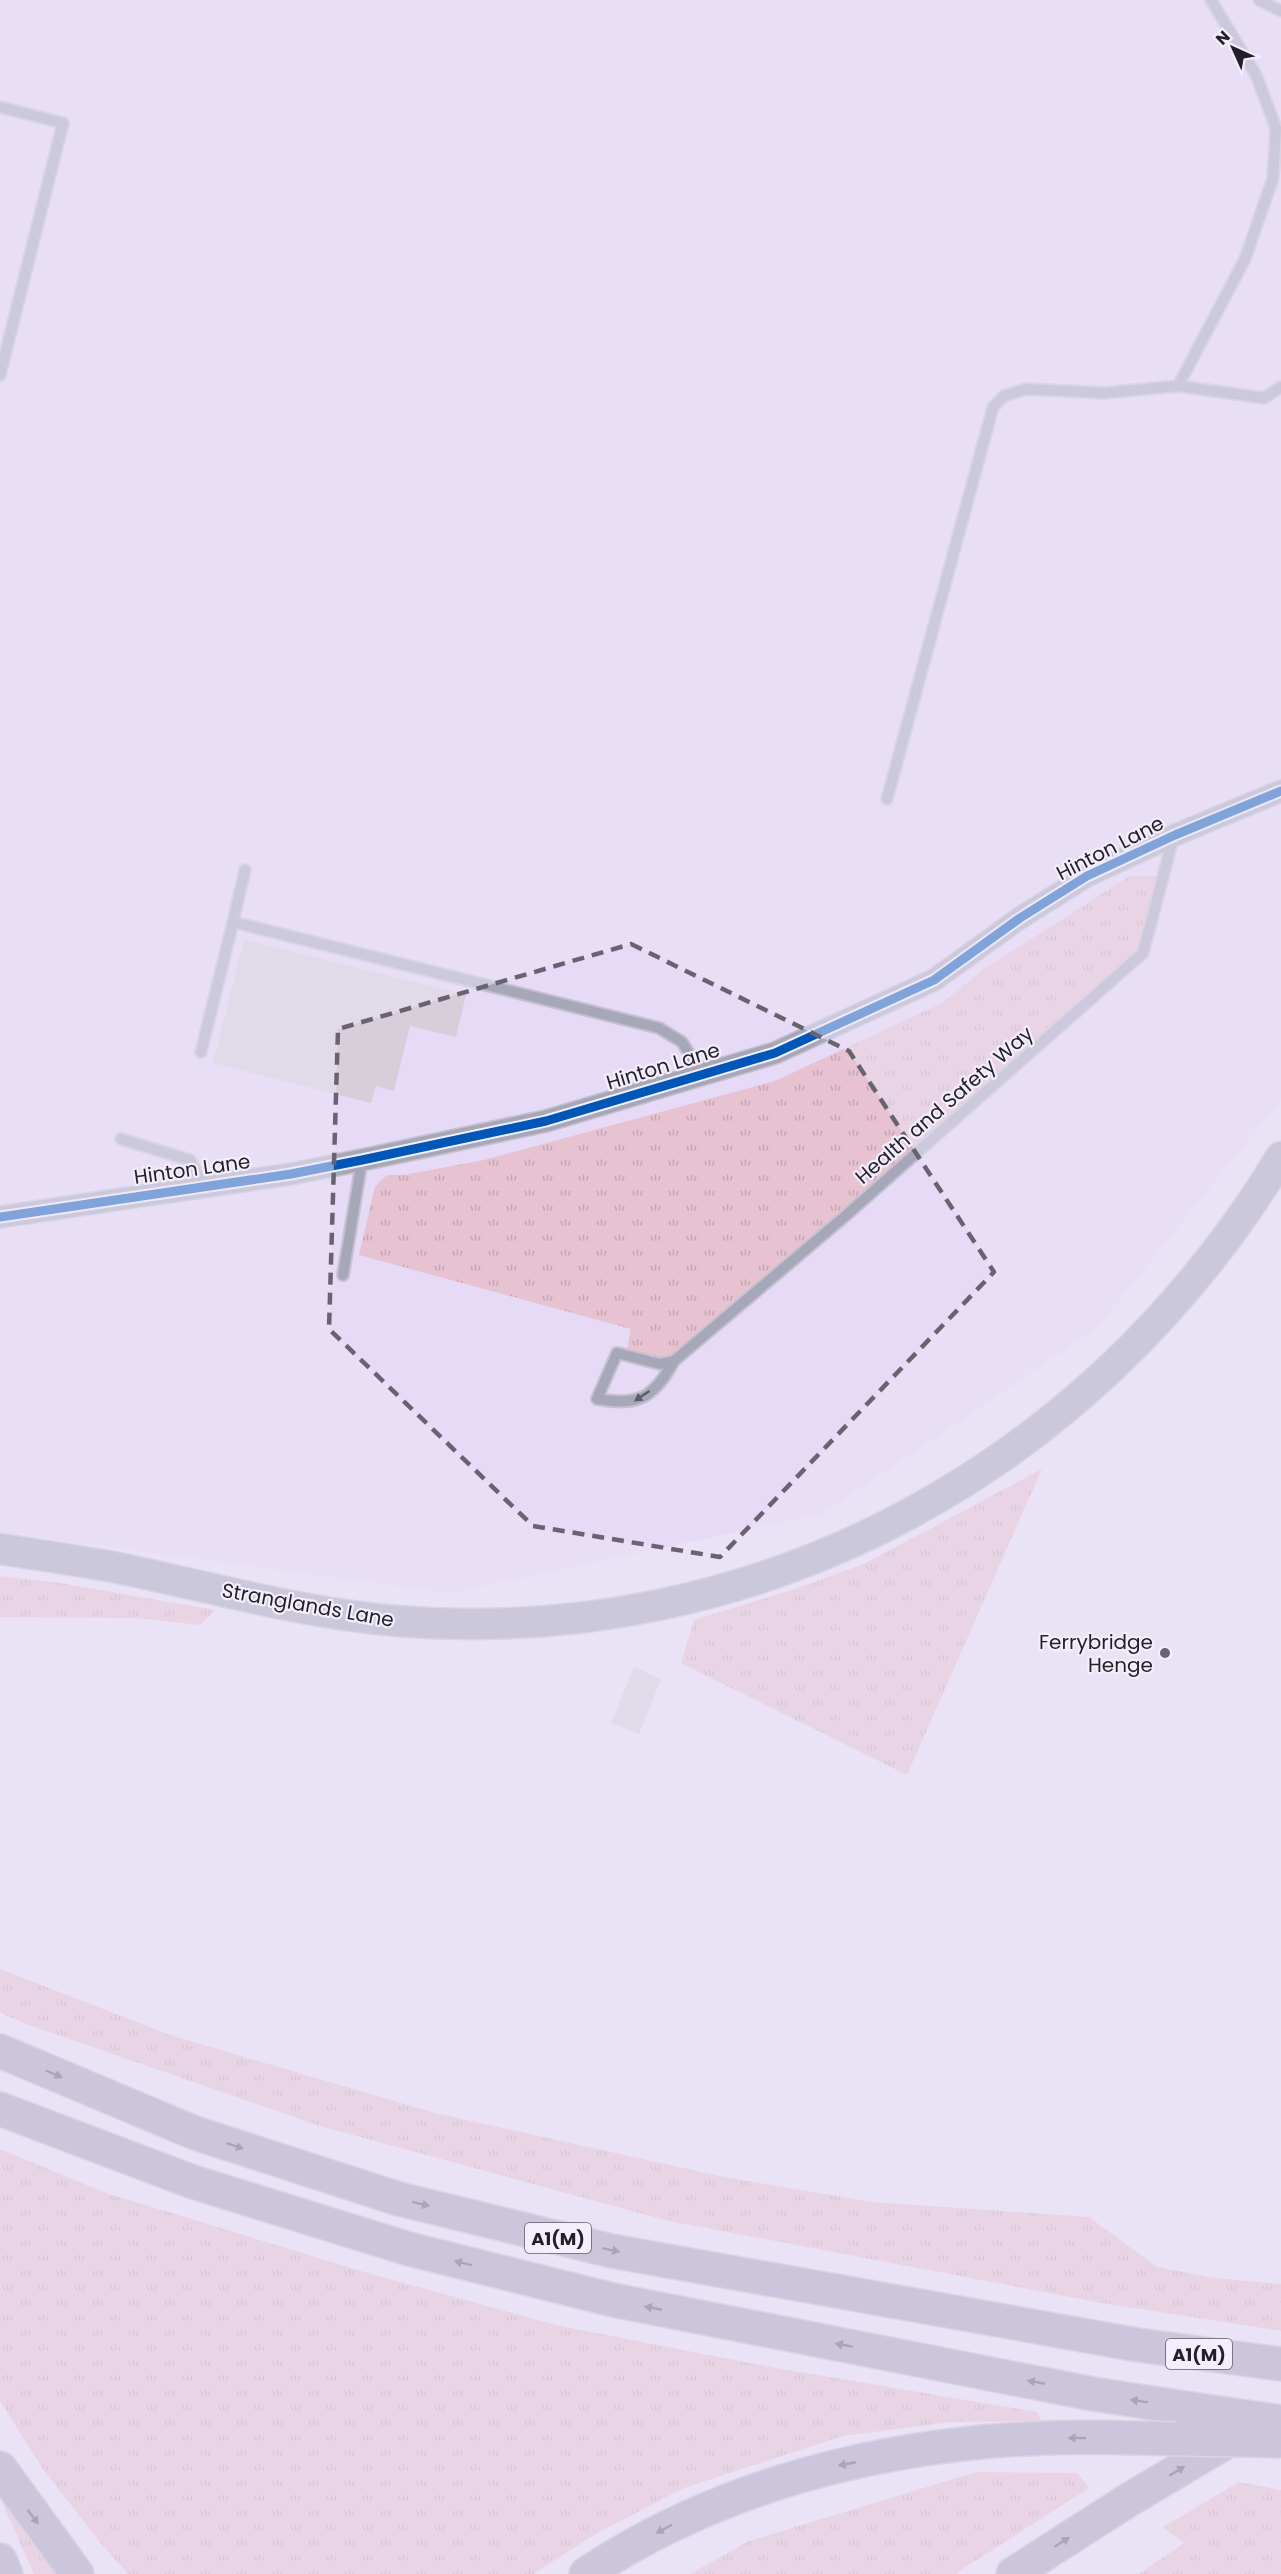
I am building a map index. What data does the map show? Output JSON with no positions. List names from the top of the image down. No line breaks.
{"streets":{"highway":["A1(M)"],"main road":["Stranglands Lane"],"street":["Hinton Lane"],"lane":["Health and Safety Way"]},"crossings":[["Hinton Lane","Health and Safety Way"]],"places":["Ferrybridge Henge"],"north":"top left"}
